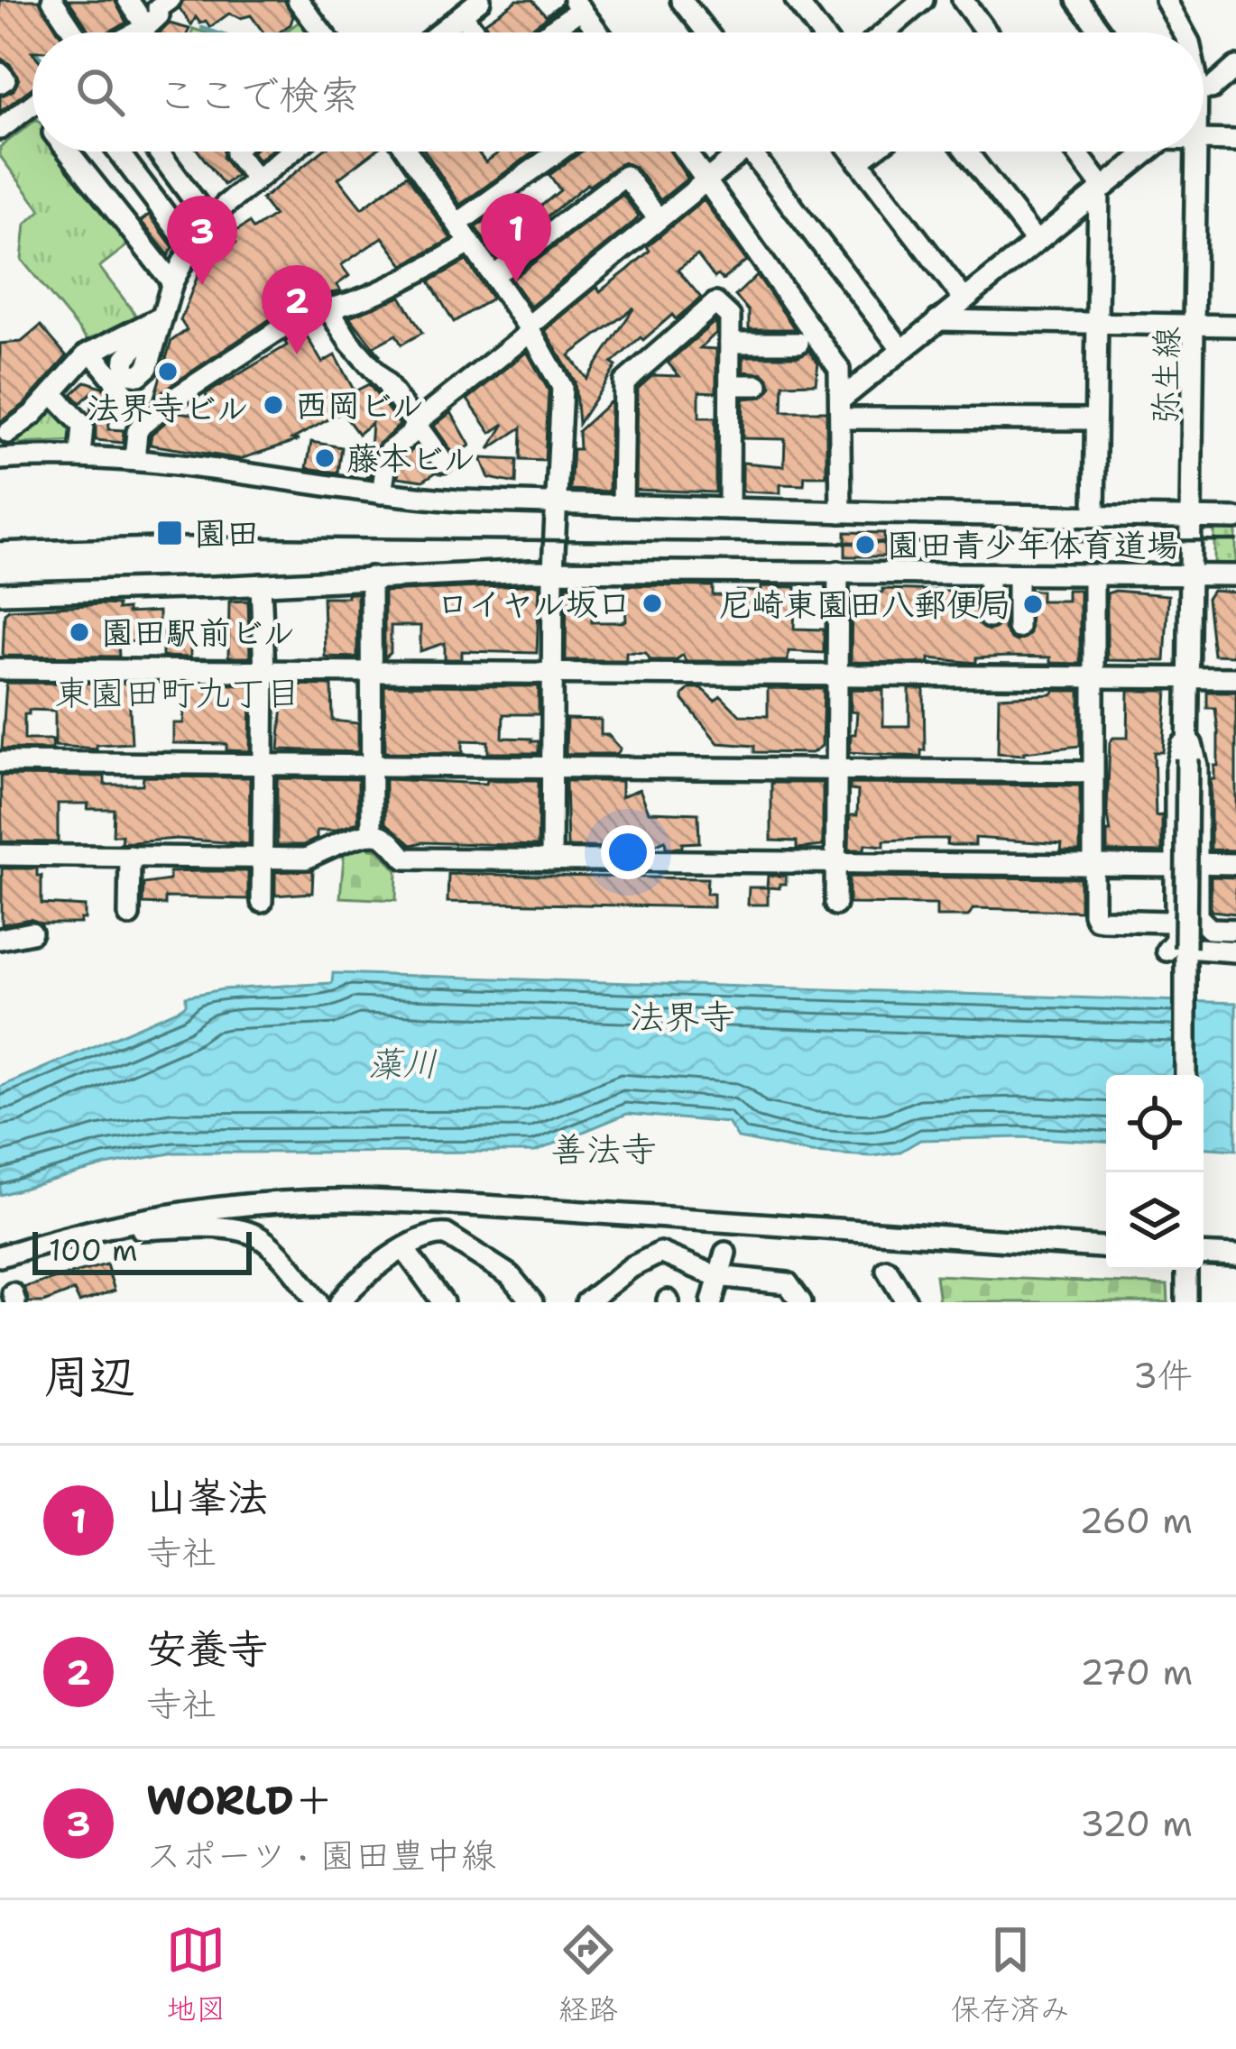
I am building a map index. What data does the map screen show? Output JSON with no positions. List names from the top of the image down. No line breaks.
{"streets":{"street":["弥生線"]},"districts":["東園田町九丁目","法界寺","善法寺"],"water":["藻川"],"places":{"other":["法界寺ビル","西岡ビル","藤本ビル","園田青少年体育道場","ロイヤル坂口","尼崎東園田八郵便局","園田駅前ビル"],"transit":["園田"]},"scale_bar":"100 m","page":{"search":"ここで検索","pins":["1","3","2"],"scale":"100 m","heading":["周辺","3件"],"list":[{"mark":"1","name":"山峯法","note":"寺社","value":"260 m"},{"mark":"2","name":"安養寺","note":"寺社","value":"270 m"},{"mark":"3","name":"WORLD＋","note":"スポーツ · 園田豊中線","value":"320 m"}],"nav":["地図","経路","保存済み"]}}
